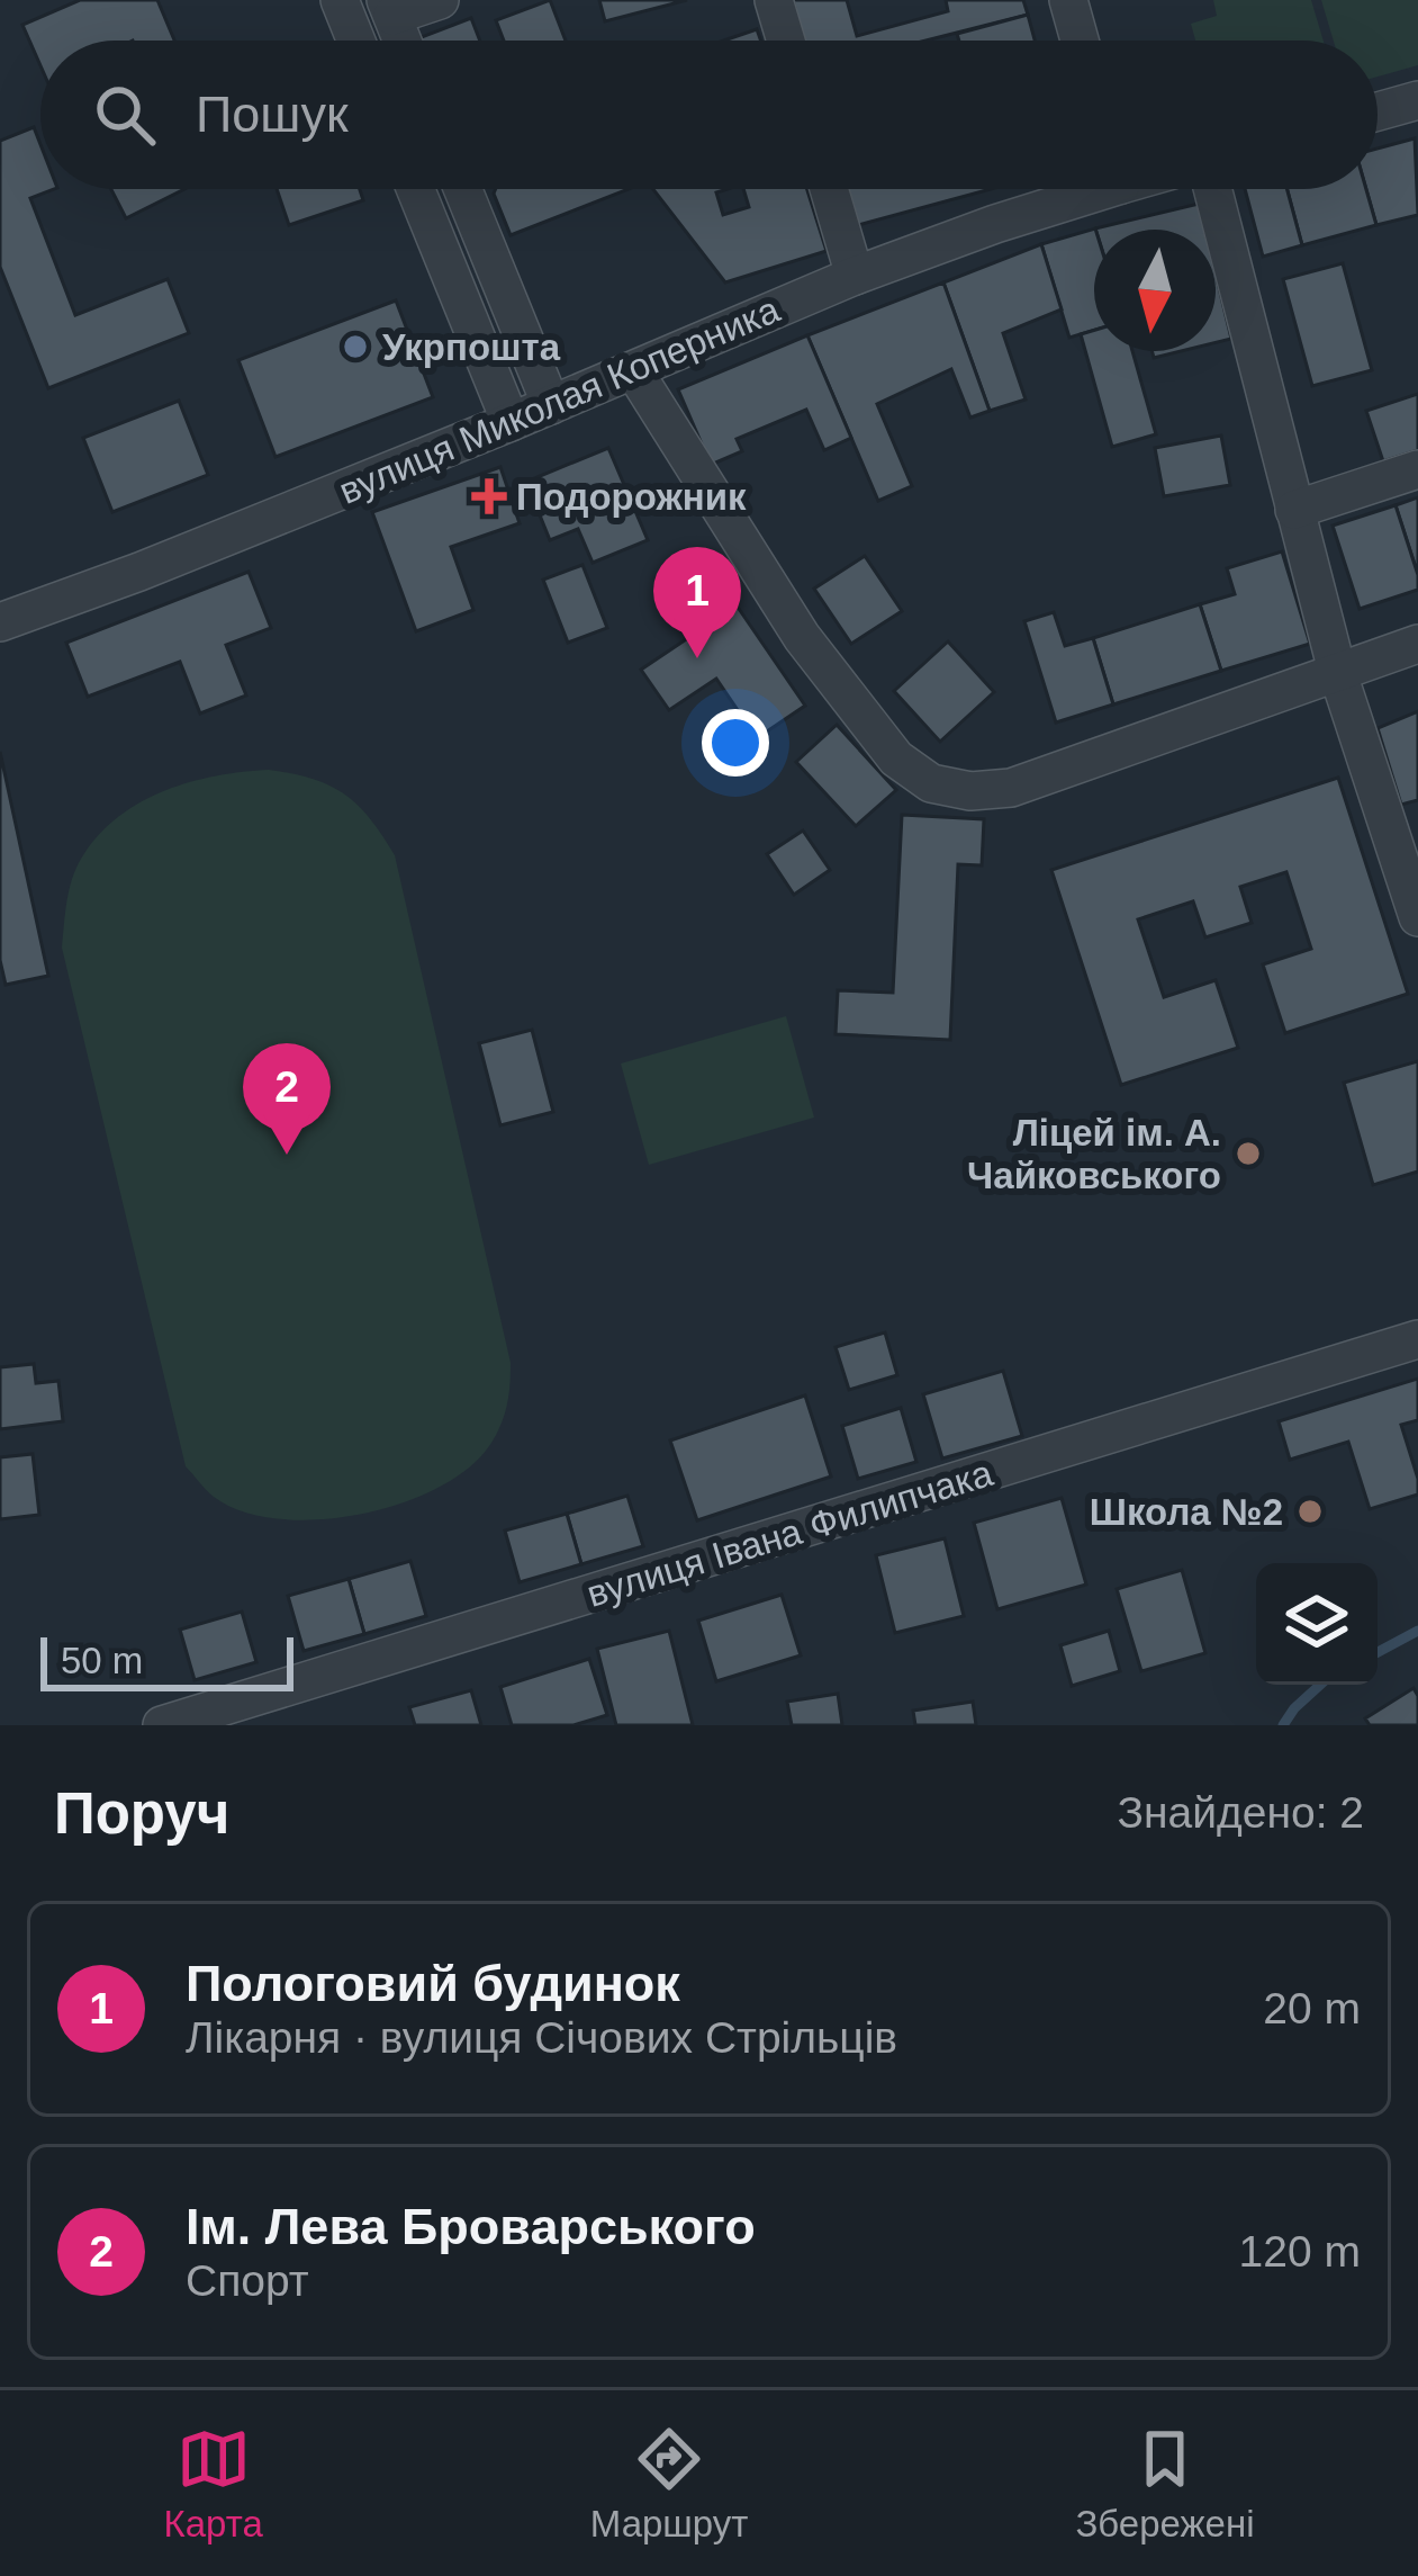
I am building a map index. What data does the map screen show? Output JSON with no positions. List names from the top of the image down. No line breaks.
{"streets":{"street":["вулиця Миколая Коперника","вулиця Івана Филипчака"]},"places":{"other":["Укрпошта","Ліцей ім. А. Чайковського","Школа №2"],"health":["Подорожник"]},"scale_bar":"50 m","north":"bottom","page":{"search":"Пошук","pins":["1","2"],"scale":"50 m","heading":["Поруч","Знайдено: 2"],"list":[{"mark":"1","name":"Пологовий будинок","note":"Лікарня · вулиця Січових Стрільців","value":"20 m"},{"mark":"2","name":"Ім. Лева Броварського","note":"Спорт","value":"120 m"}],"nav":["Карта","Маршрут","Збережені"]}}
